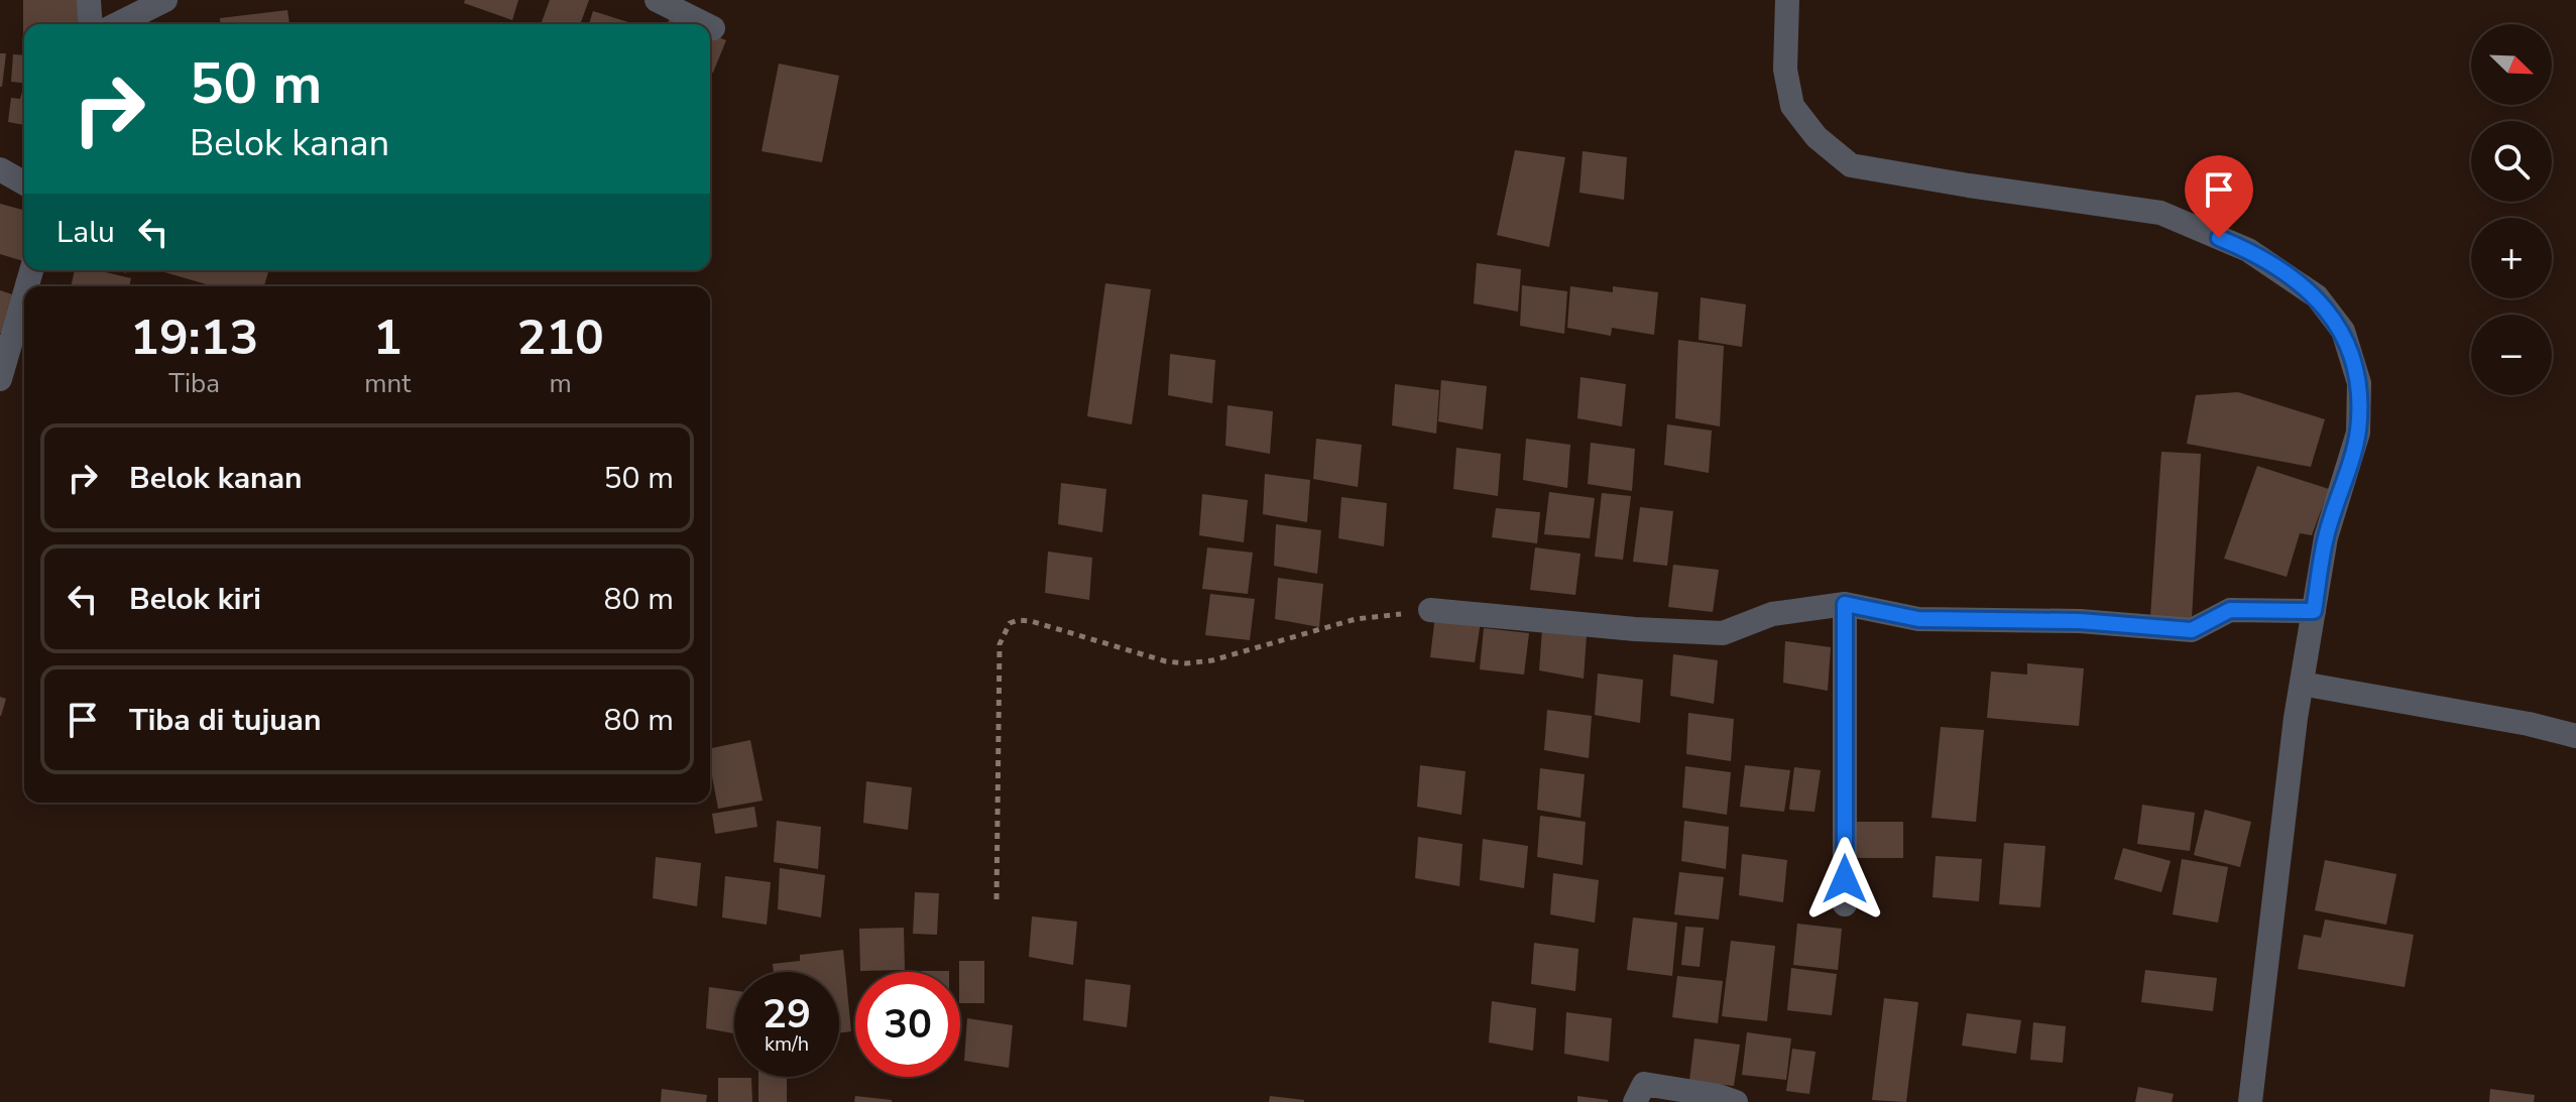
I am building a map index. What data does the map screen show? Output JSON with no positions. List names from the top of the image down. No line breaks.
{"north":"bottom right","page":{"map_buttons":["+","−"],"turn":["50 m","Belok kanan"],"then":"Lalu","eta":["19:13","Tiba","1","mnt","210","m"],"list":[{"name":"Belok kanan","value":"50 m"},{"name":"Belok kiri","value":"80 m"},{"name":"Tiba di tujuan","value":"80 m"}],"speed":"29 km/h","limit":"30"}}
